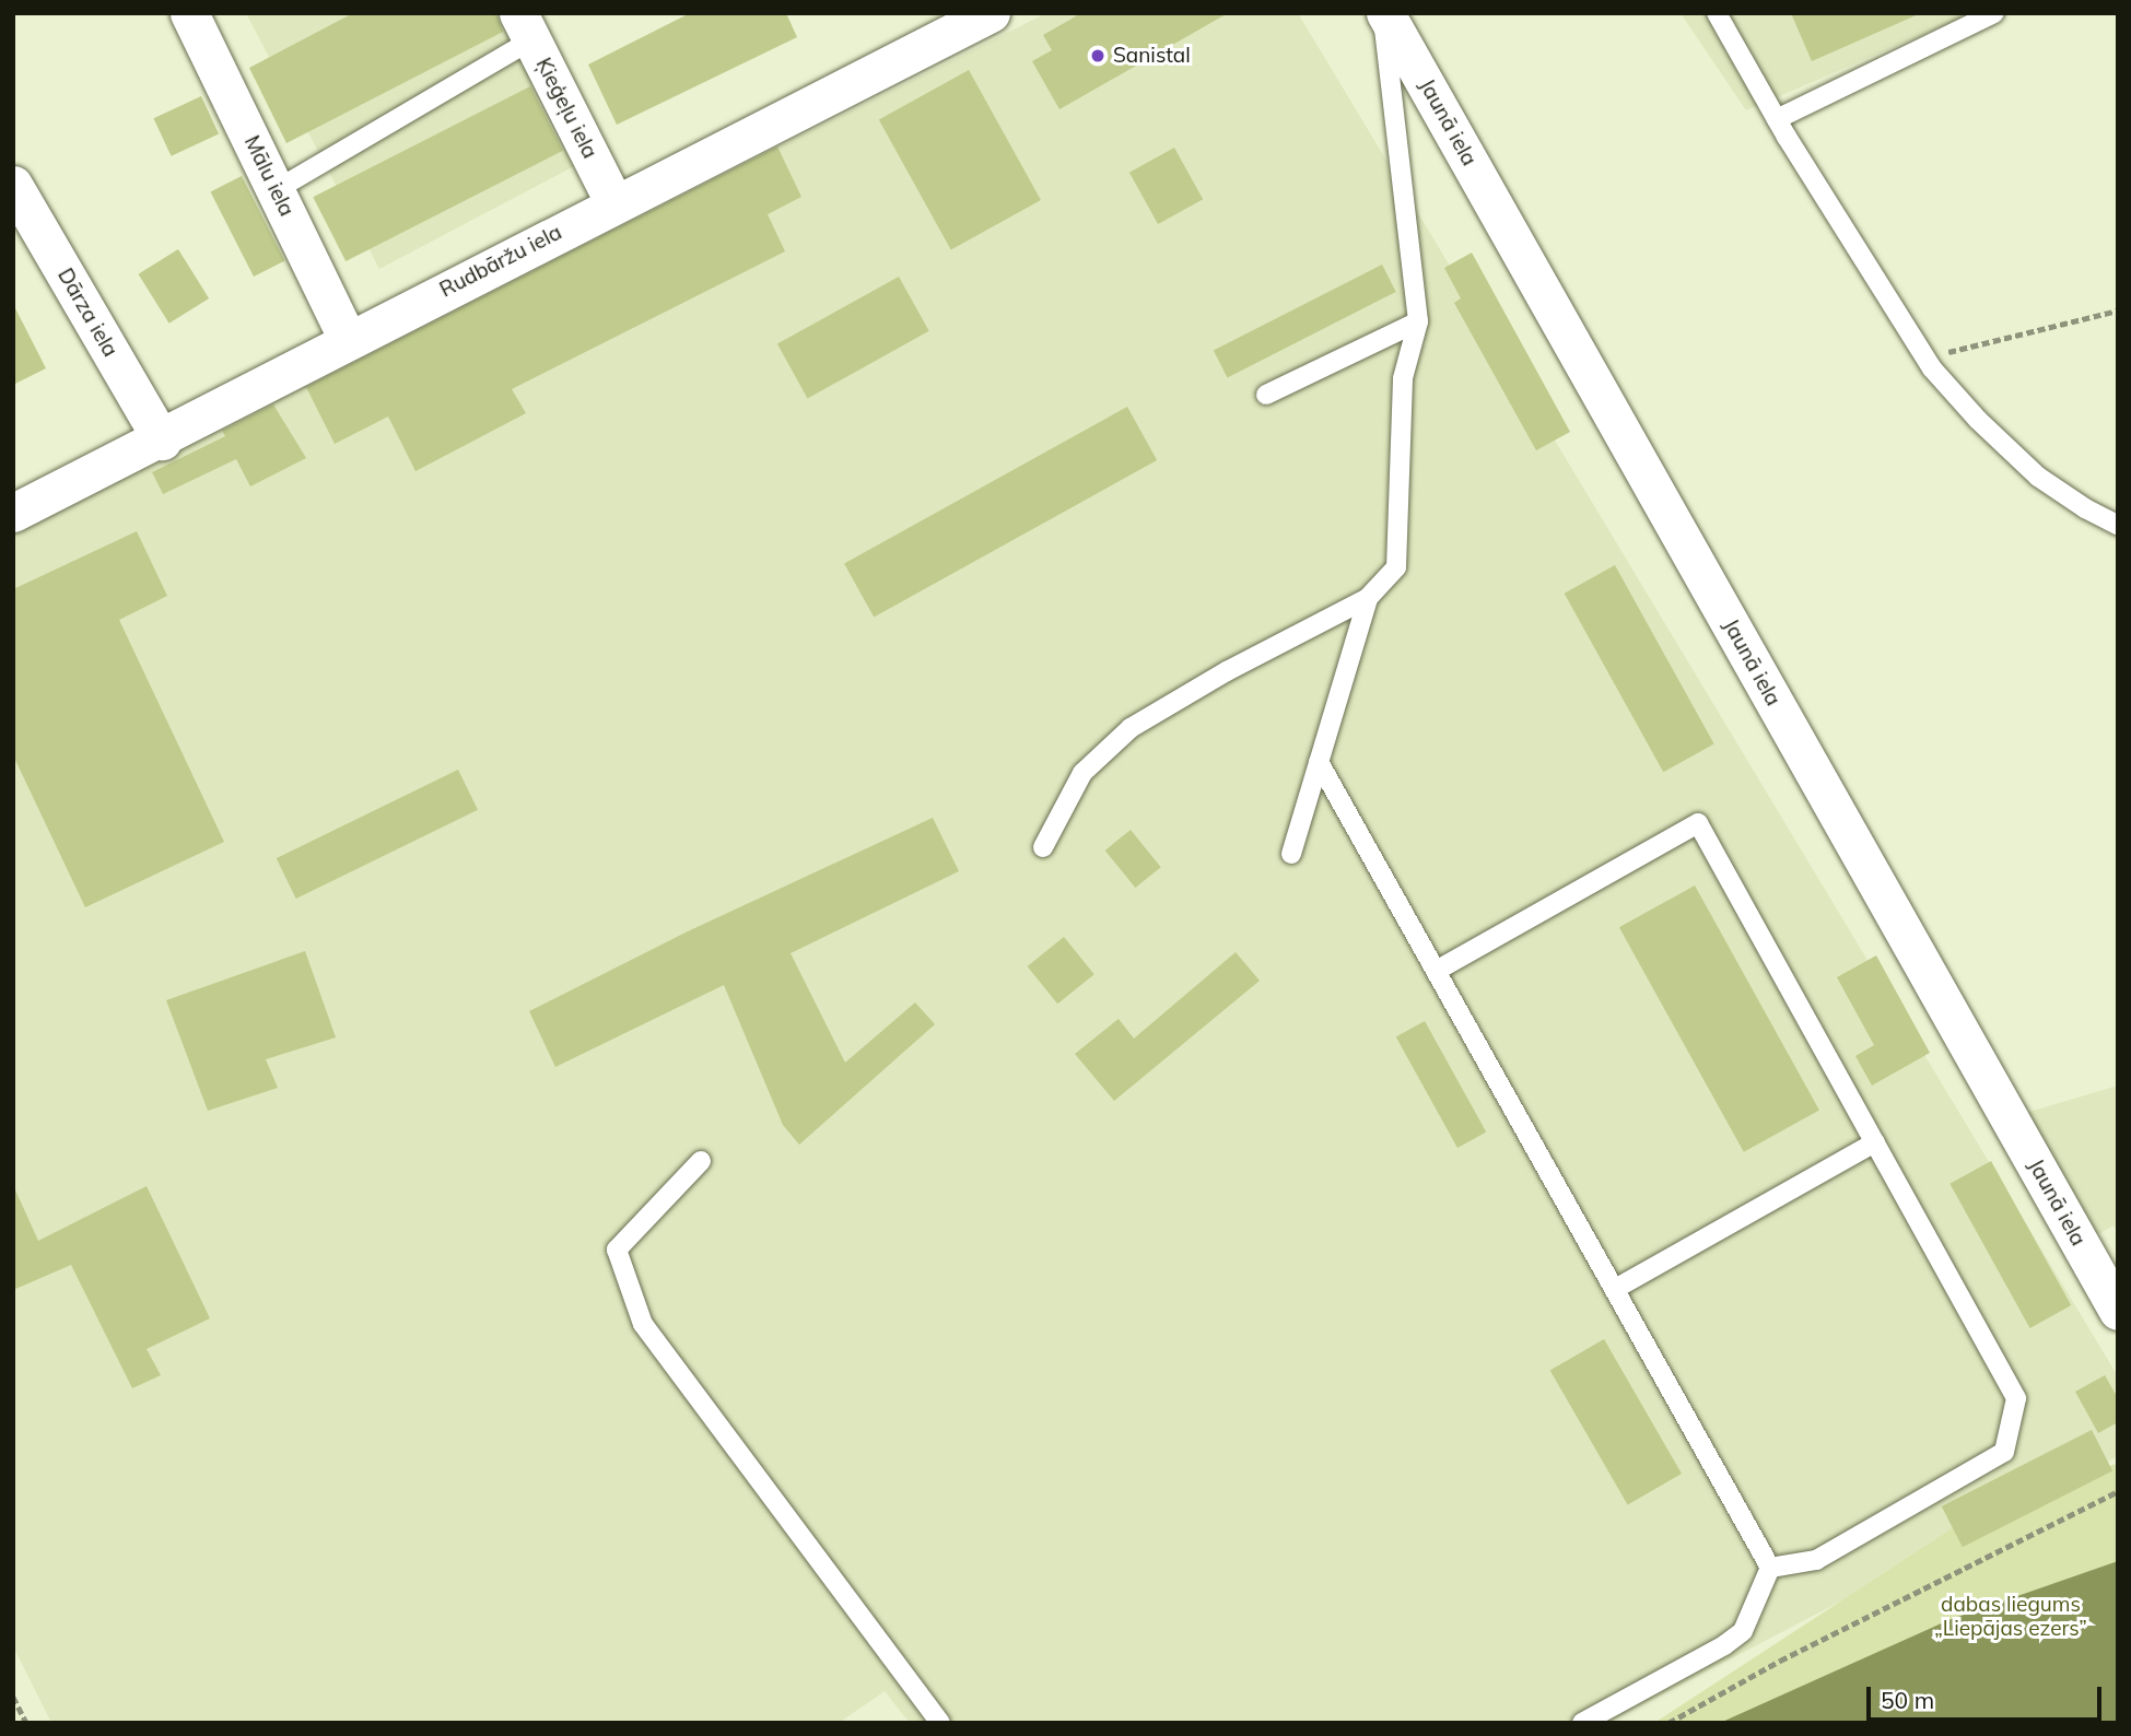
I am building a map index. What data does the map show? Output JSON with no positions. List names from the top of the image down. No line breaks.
{"streets":{"street":["Ķieģeļu iela","Jaunā iela","Mālu iela","Rudbāržu iela","Dārza iela"]},"crossings":[["Ķieģeļu iela","Rudbāržu iela"],["Mālu iela","Rudbāržu iela"],["Rudbāržu iela","Dārza iela"]],"parks":["dabas liegums „Liepājas ezers”"],"places":["Sanistal"],"scale_bar":"50 m"}
